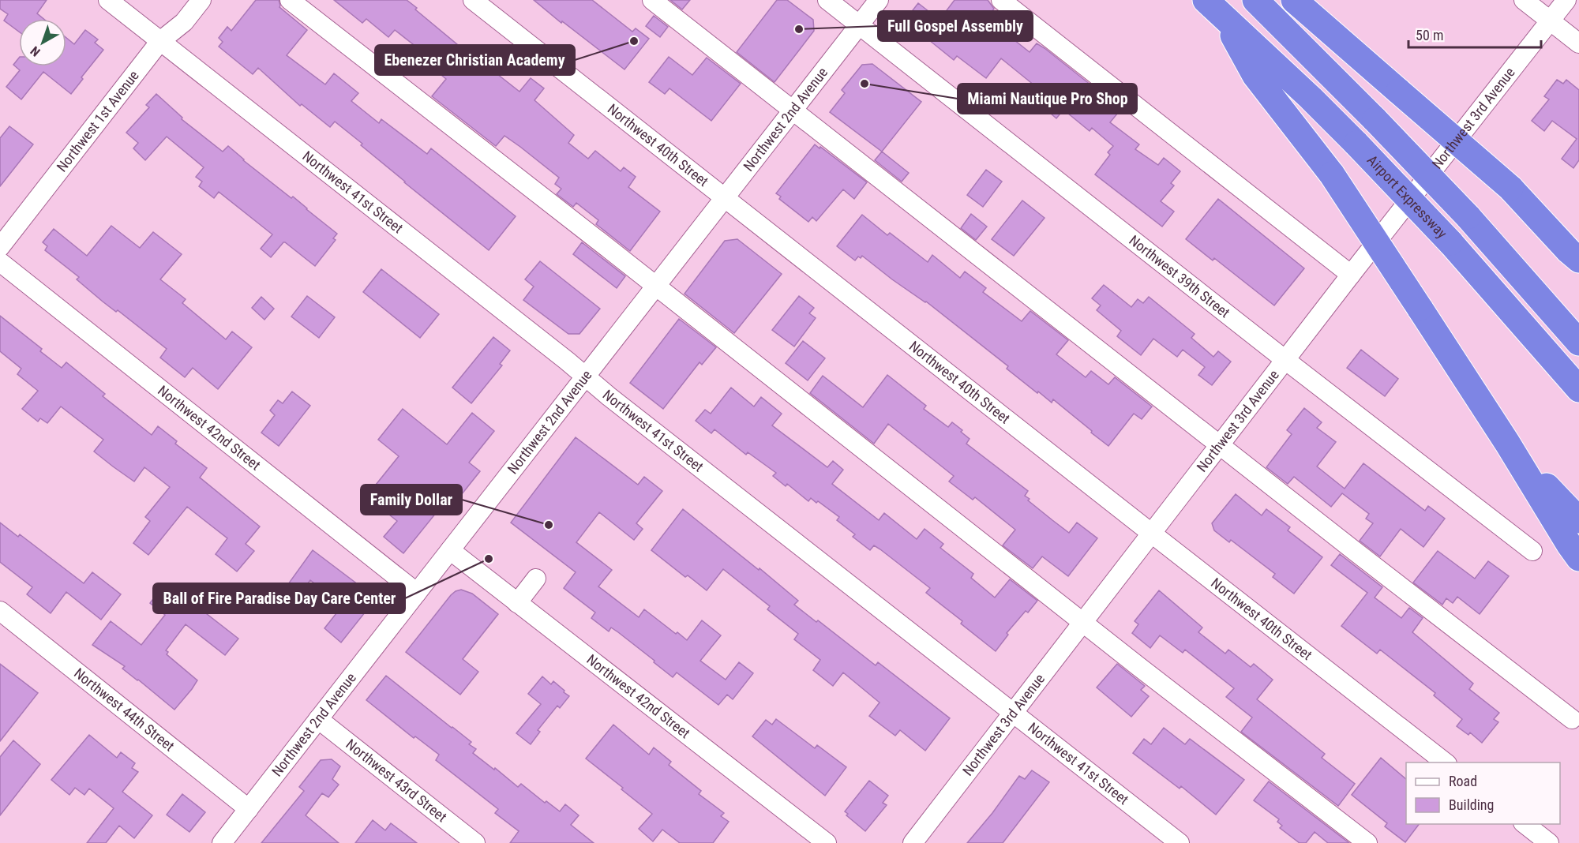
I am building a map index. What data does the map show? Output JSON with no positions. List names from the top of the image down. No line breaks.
{"streets":{"highway":["Airport Expressway"],"street":["Northwest 3rd Avenue","Northwest 2nd Avenue","Northwest 1st Avenue","Northwest 40th Street","Northwest 41st Street","Northwest 39th Street","Northwest 42nd Street","Northwest 44th Street","Northwest 43rd Street"]},"crossings":[["Northwest 3rd Avenue","Northwest 40th Street"],["Northwest 3rd Avenue","Northwest 41st Street"],["Northwest 3rd Avenue","Northwest 39th Street"],["Northwest 2nd Avenue","Northwest 40th Street"],["Northwest 2nd Avenue","Northwest 41st Street"],["Northwest 2nd Avenue","Northwest 39th Street"],["Northwest 2nd Avenue","Northwest 42nd Street"],["Northwest 2nd Avenue","Northwest 44th Street"],["Northwest 2nd Avenue","Northwest 43rd Street"],["Northwest 1st Avenue","Northwest 41st Street"]],"places":["Full Gospel Assembly","Ebenezer Christian Academy","Miami Nautique Pro Shop","Family Dollar","Ball of Fire Paradise Day Care Center"],"legend":["Road","Building"],"scale_bar":"50 m","north":"bottom left"}
